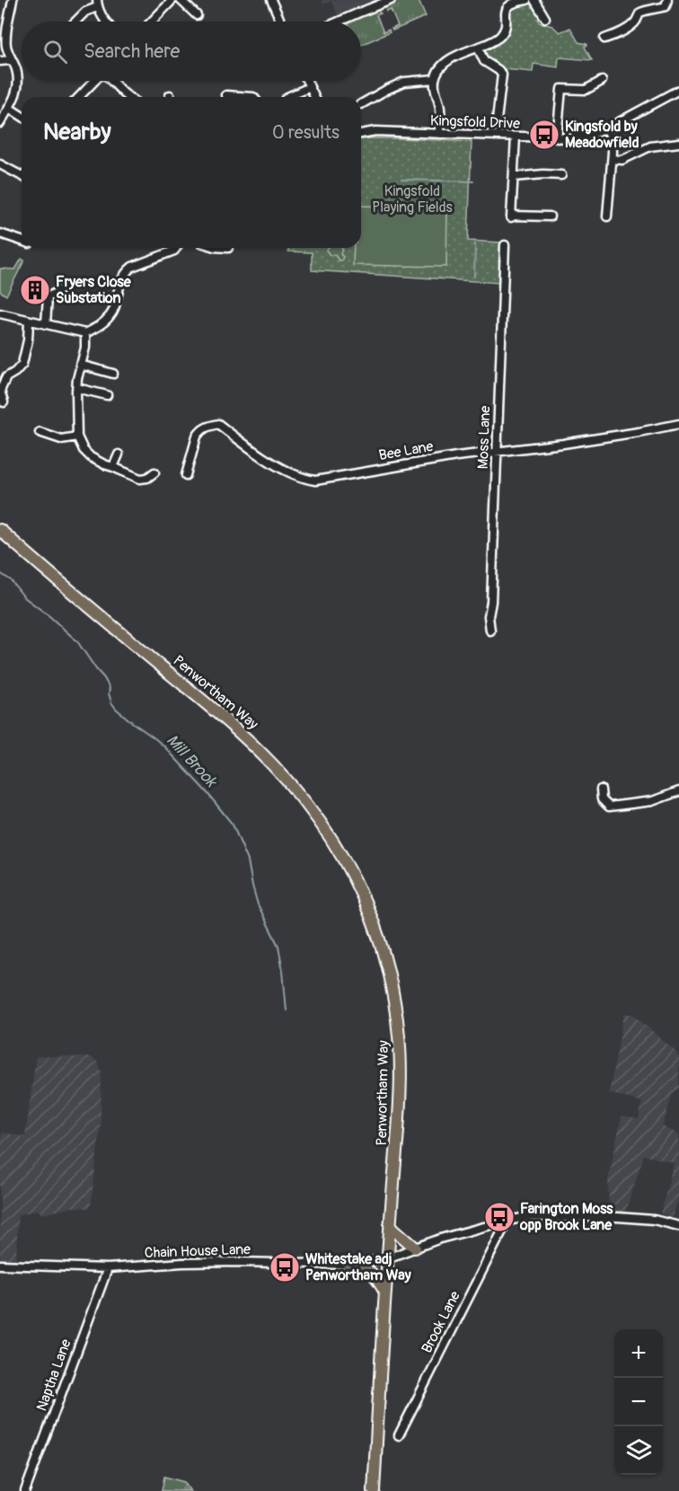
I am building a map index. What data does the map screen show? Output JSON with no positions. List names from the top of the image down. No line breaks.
{"streets":{"highway":["Penwortham Way"],"street":["Kingsfold Drive","Moss Lane","Bee Lane","Chain House Lane","Brook Lane","Naptha Lane"]},"crossings":[["Moss Lane","Bee Lane"],["Penwortham Way","Chain House Lane"],["Chain House Lane","Brook Lane"],["Chain House Lane","Naptha Lane"]],"water":["Mill Brook"],"parks":["Kingsfold Playing Fields"],"places":{"bus stop":["Kingsfold by Meadowfield","Farington Moss opp Brook Lane","Whitestake adj Penwortham Way"],"building":["Fryers Close Substation"]},"page":{"search":"Search here","heading":["Nearby","0 results"],"map_buttons":["+","−"]}}
